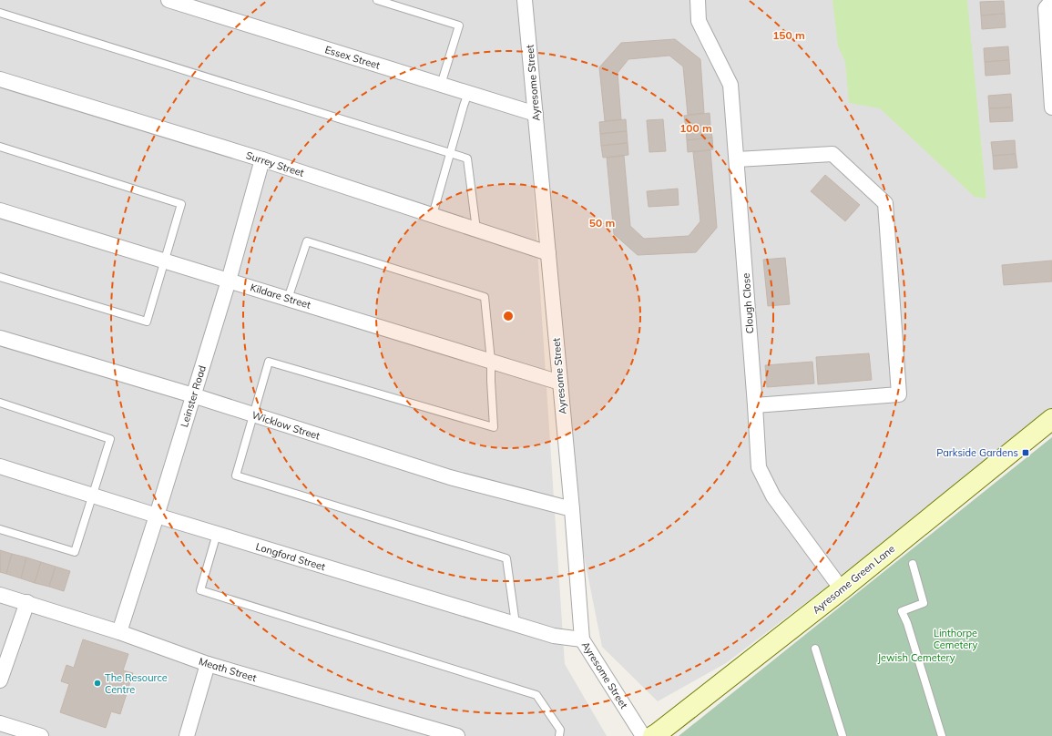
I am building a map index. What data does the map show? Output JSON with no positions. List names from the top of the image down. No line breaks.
{"streets":{"street":["Essex Street","Ayresome Street","Surrey Street","Kildare Street","Clough Close","Leinster Road","Wicklow Street","Longford Street","Ayresome Green Lane","Meath Street"]},"crossings":[["Essex Street","Ayresome Street"],["Ayresome Street","Surrey Street"],["Ayresome Street","Kildare Street"],["Ayresome Street","Wicklow Street"],["Ayresome Street","Longford Street"],["Surrey Street","Leinster Road"],["Kildare Street","Leinster Road"],["Clough Close","Ayresome Green Lane"],["Leinster Road","Wicklow Street"],["Leinster Road","Longford Street"],["Leinster Road","Meath Street"]],"parks":["Linthorpe Cemetery","Jewish Cemetery"],"places":{"transit":["Parkside Gardens"],"other":["The Resource Centre"]},"rings":["150 m","100 m","50 m"]}
